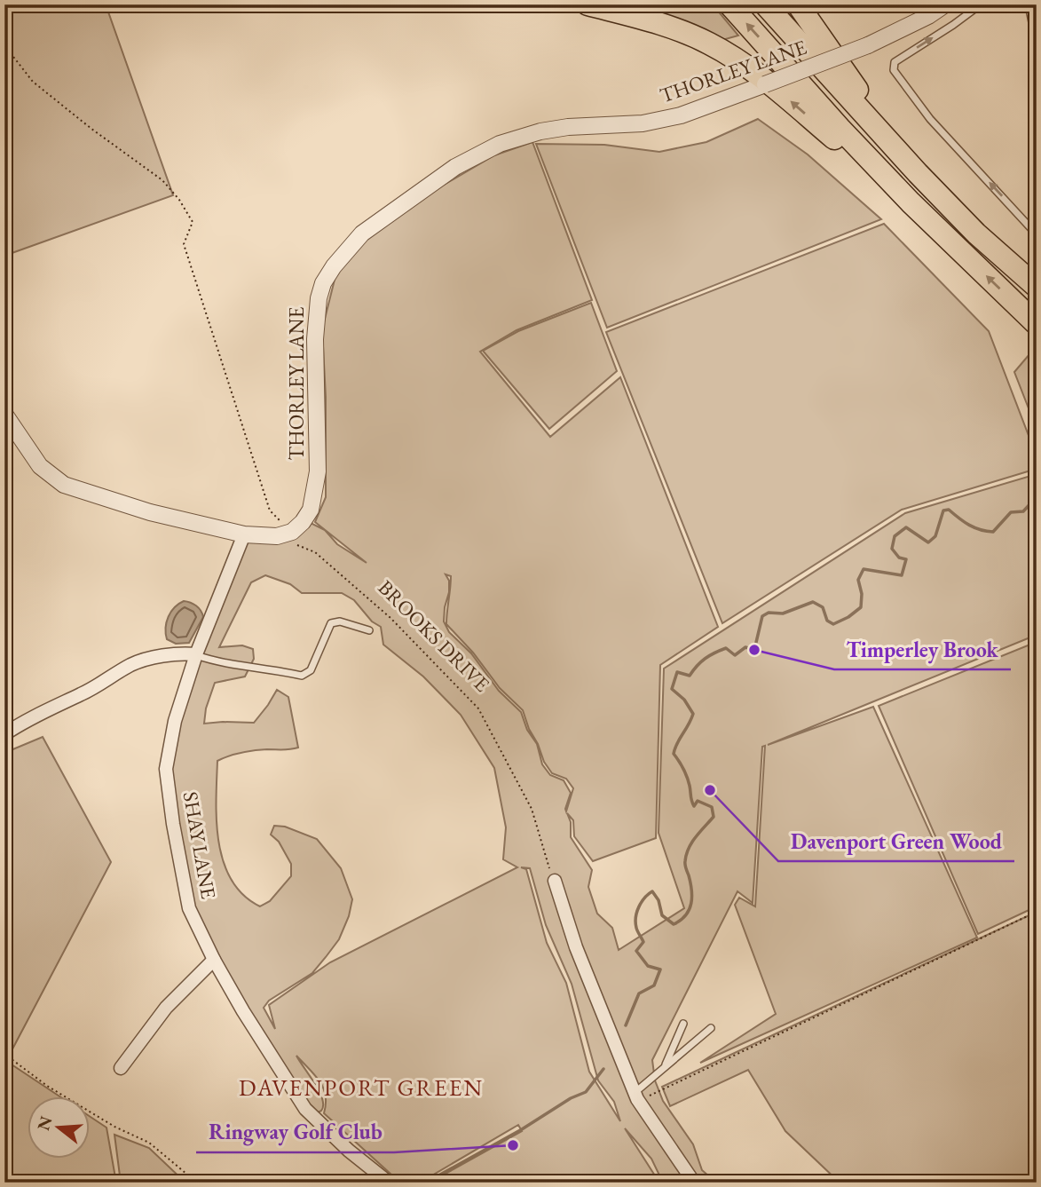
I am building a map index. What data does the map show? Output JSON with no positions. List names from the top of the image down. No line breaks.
{"streets":{"street":["THORLEY LANE","SHAY LANE"],"path":["BROOKS DRIVE"]},"crossings":[["THORLEY LANE","BROOKS DRIVE"]],"districts":["DAVENPORT GREEN"],"places":["Timperley Brook","Davenport Green Wood","Ringway Golf Club"],"north":"left"}
